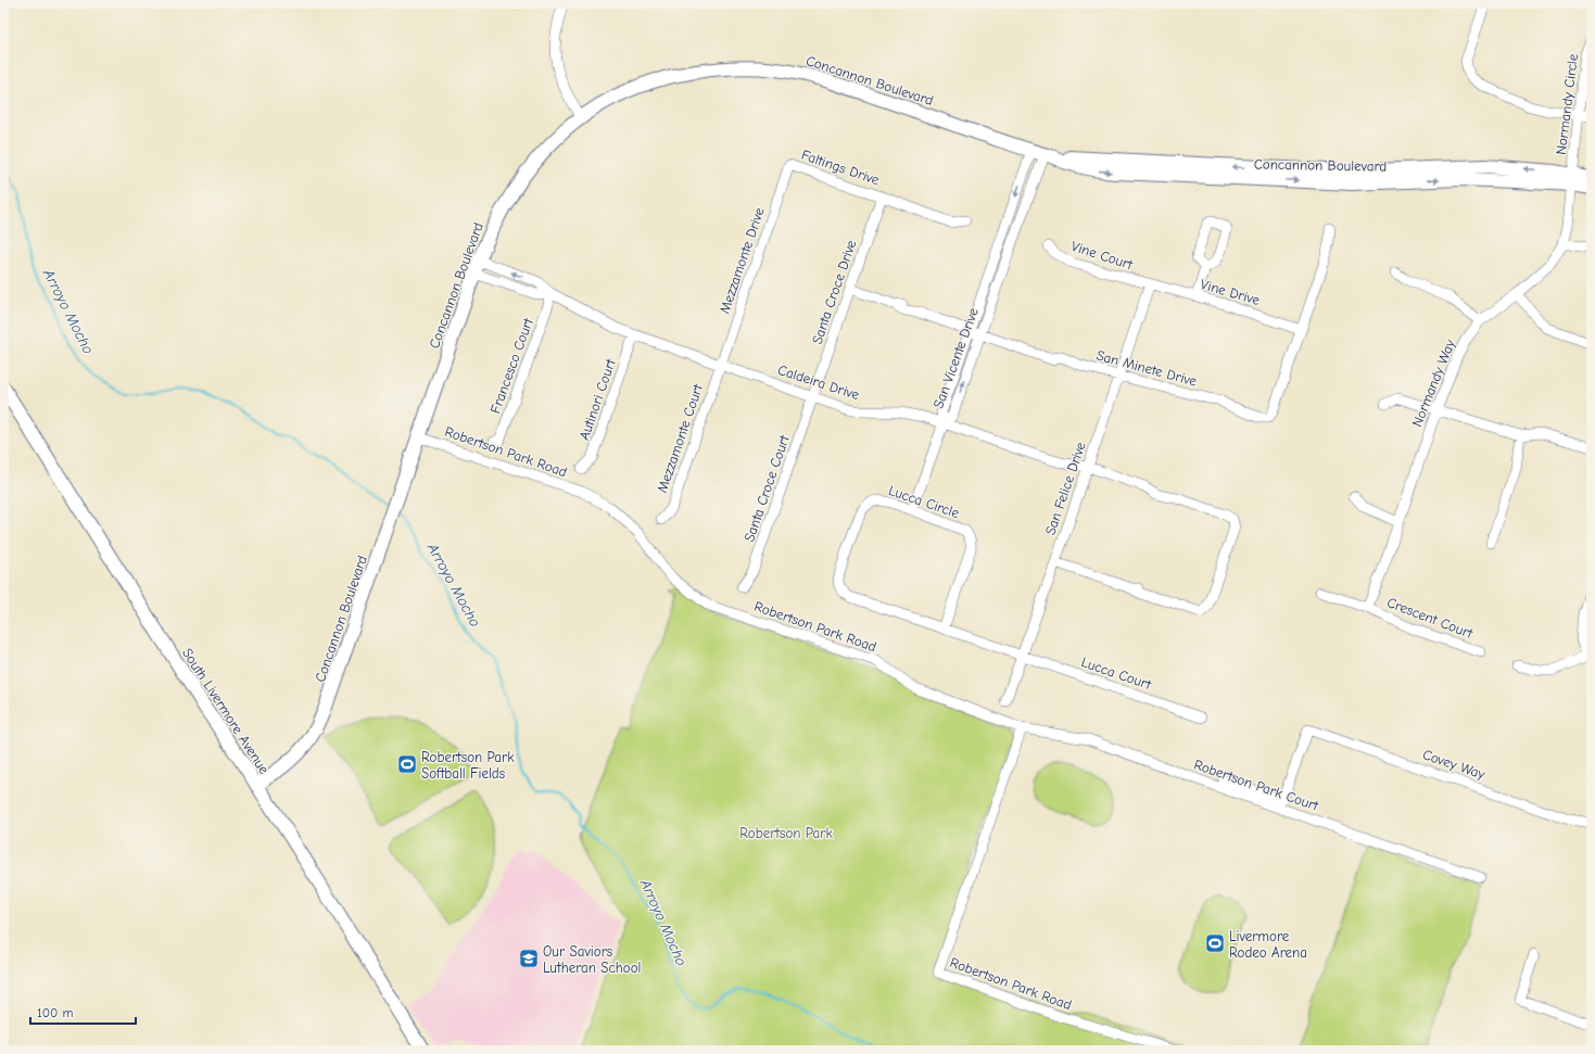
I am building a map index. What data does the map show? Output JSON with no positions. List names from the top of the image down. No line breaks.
{"streets":{"main road":["Concannon Boulevard","South Livermore Avenue"],"street":["Normandy Circle","Faltings Drive","Vine Court","Mezzamonte Drive","Santa Croce Drive","Vine Drive","San Vicente Drive","Francesco Court","San Minete Drive","Caldeira Drive","Normandy Way","Autinori Court","Mezzamonte Court","Robertson Park Road","Santa Croce Court","San Felice Drive","Lucca Circle","Crescent Court","Lucca Court","Covey Way","Robertson Park Court"]},"crossings":[["Concannon Boulevard","Normandy Circle"],["Concannon Boulevard","San Vicente Drive"],["Concannon Boulevard","Caldeira Drive"],["Concannon Boulevard","Normandy Way"],["Concannon Boulevard","Robertson Park Road"],["Concannon Boulevard","South Livermore Avenue"],["Normandy Circle","Normandy Way"],["Faltings Drive","Mezzamonte Drive"],["Faltings Drive","Santa Croce Drive"],["Vine Court","Vine Drive"],["Vine Court","San Felice Drive"],["Mezzamonte Drive","Caldeira Drive"],["Mezzamonte Drive","Mezzamonte Court"],["Santa Croce Drive","San Minete Drive"],["Santa Croce Drive","Caldeira Drive"],["Santa Croce Drive","Santa Croce Court"],["Vine Drive","San Minete Drive"],["Vine Drive","San Felice Drive"],["San Vicente Drive","San Minete Drive"],["San Vicente Drive","Caldeira Drive"],["Francesco Court","Caldeira Drive"],["San Minete Drive","San Felice Drive"],["Caldeira Drive","Autinori Court"],["Caldeira Drive","Mezzamonte Court"],["Caldeira Drive","Santa Croce Court"],["Caldeira Drive","San Felice Drive"],["Normandy Way","Crescent Court"],["Robertson Park Road","Robertson Park Court"],["San Felice Drive","Lucca Circle"],["San Felice Drive","Lucca Court"],["Lucca Circle","Lucca Court"]],"water":["Arroyo Mocho"],"parks":["Robertson Park"],"places":{"sports":["Robertson Park Softball Fields","Livermore Rodeo Arena"],"school or university":["Our Saviors Lutheran School"]},"scale_bar":"100 m"}
